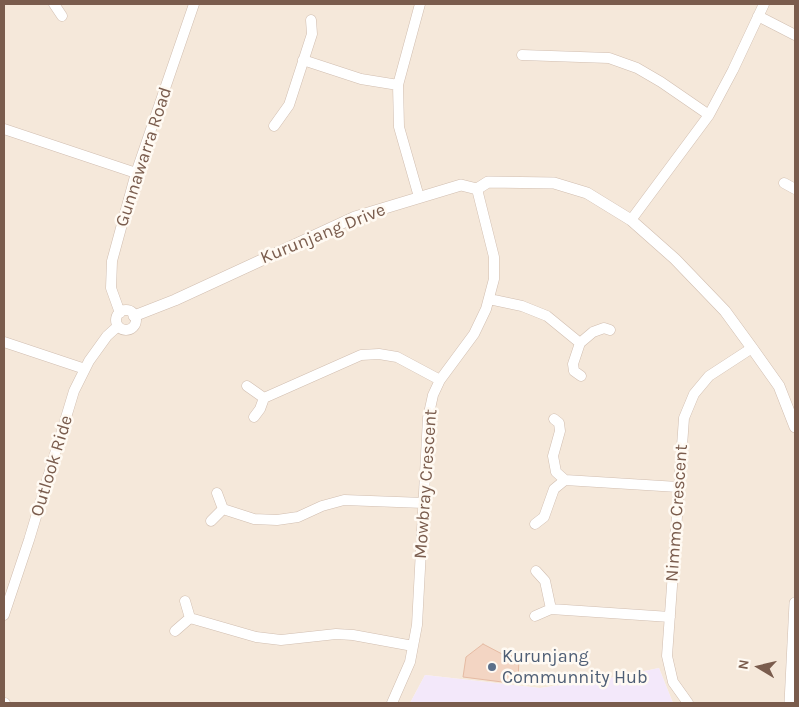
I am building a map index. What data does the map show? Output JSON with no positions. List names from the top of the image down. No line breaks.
{"streets":{"street":["Gunnawarra Road","Kurunjang Drive","Outlook Ride","Mowbray Crescent","Nimmo Crescent"]},"crossings":[["Gunnawarra Road","Kurunjang Drive"],["Gunnawarra Road","Outlook Ride"],["Kurunjang Drive","Outlook Ride"],["Kurunjang Drive","Mowbray Crescent"],["Kurunjang Drive","Nimmo Crescent"]],"places":["Kurunjang Communnity Hub"],"north":"left"}
